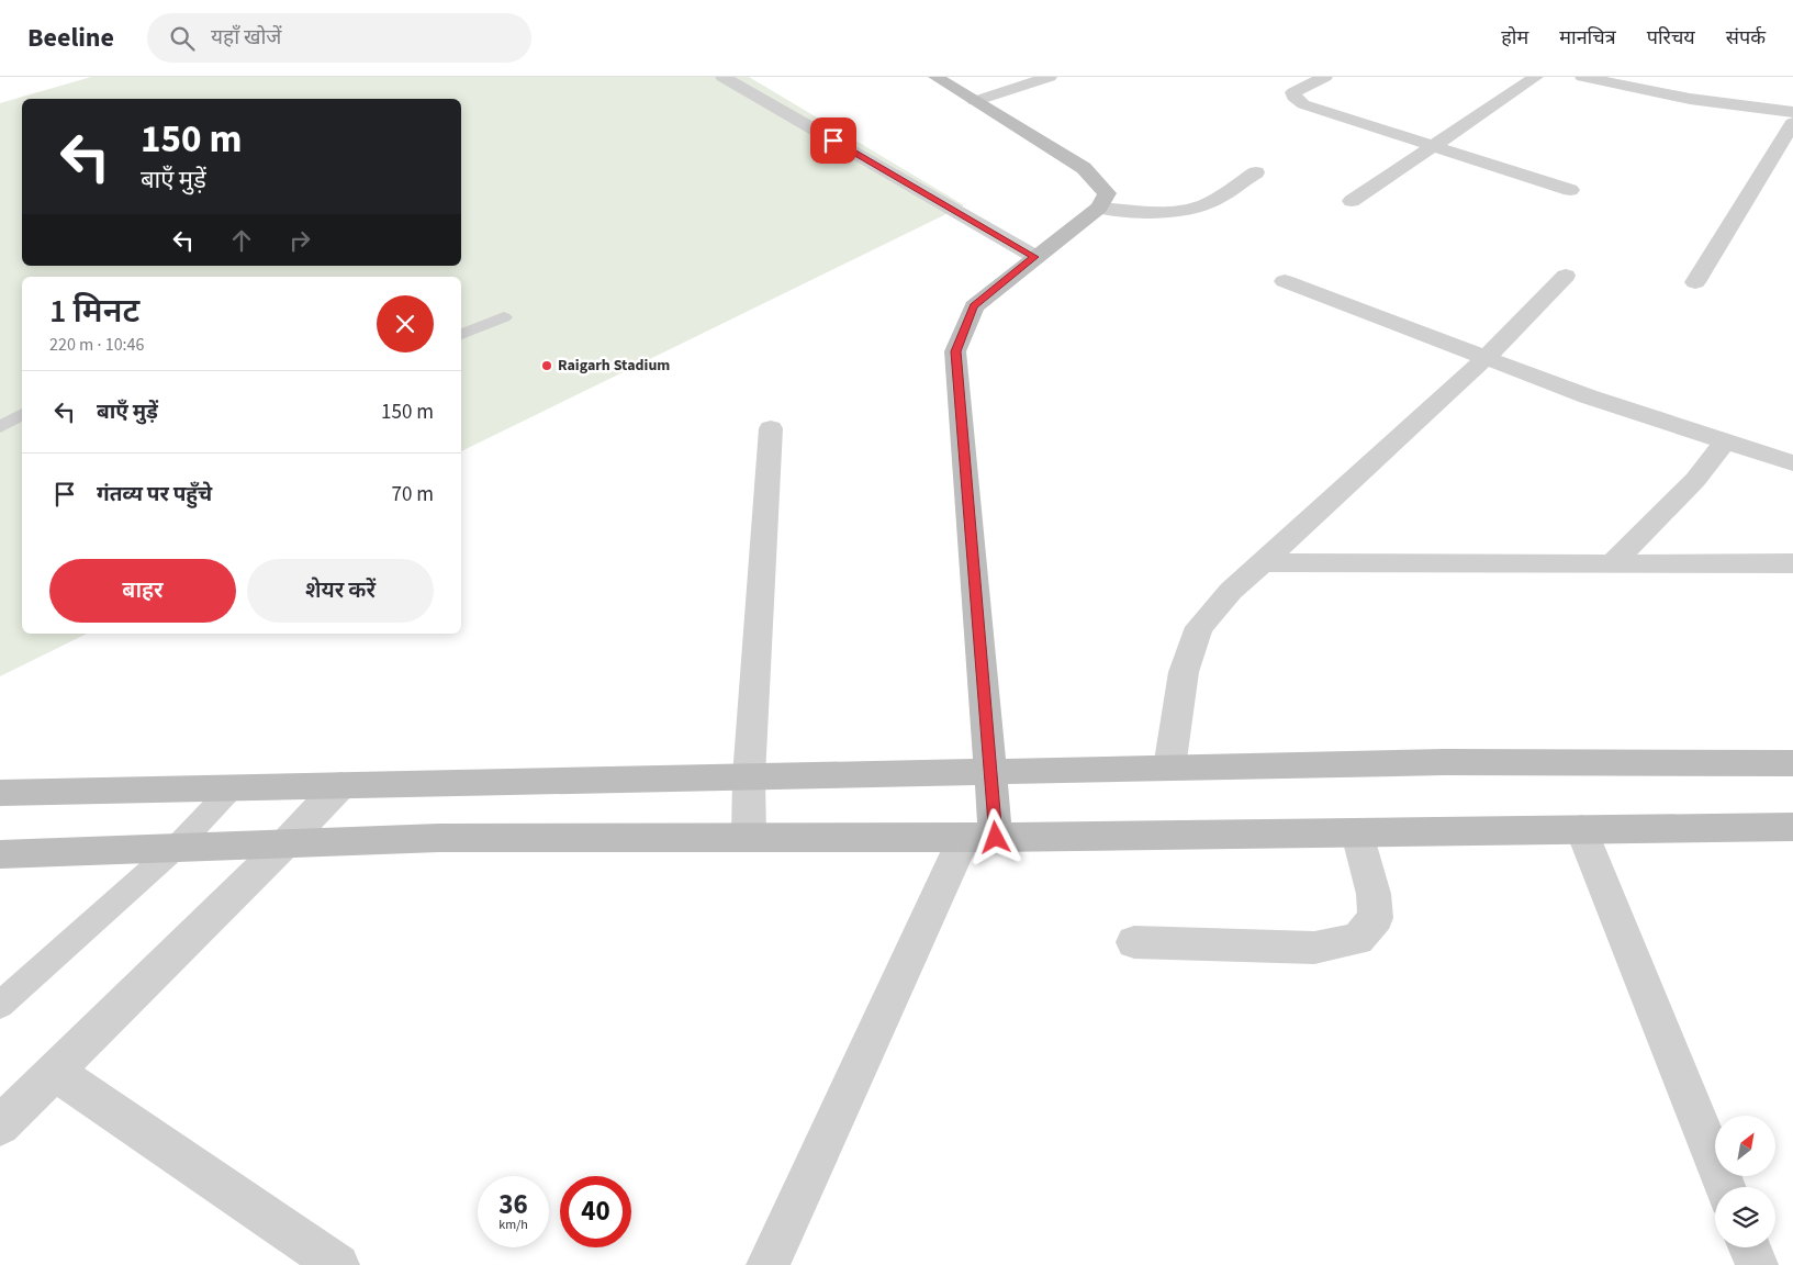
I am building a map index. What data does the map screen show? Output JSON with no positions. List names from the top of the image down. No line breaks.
{"places":["Raigarh Stadium"],"north":"top right","page":{"header":"Beeline","search":"यहाँ खोजें","nav":["होम","मानचित्र","परिचय","संपर्क"],"turn":["150 m","बाएँ मुड़ें"],"heading":["1 मिनट","220 m · 10:46"],"list":[{"name":"बाएँ मुड़ें","value":"150 m"},{"name":"गंतव्य पर पहुँचे","value":"70 m"}],"buttons":["बाहर","शेयर करें"],"speed":"36 km/h","limit":"40"}}
